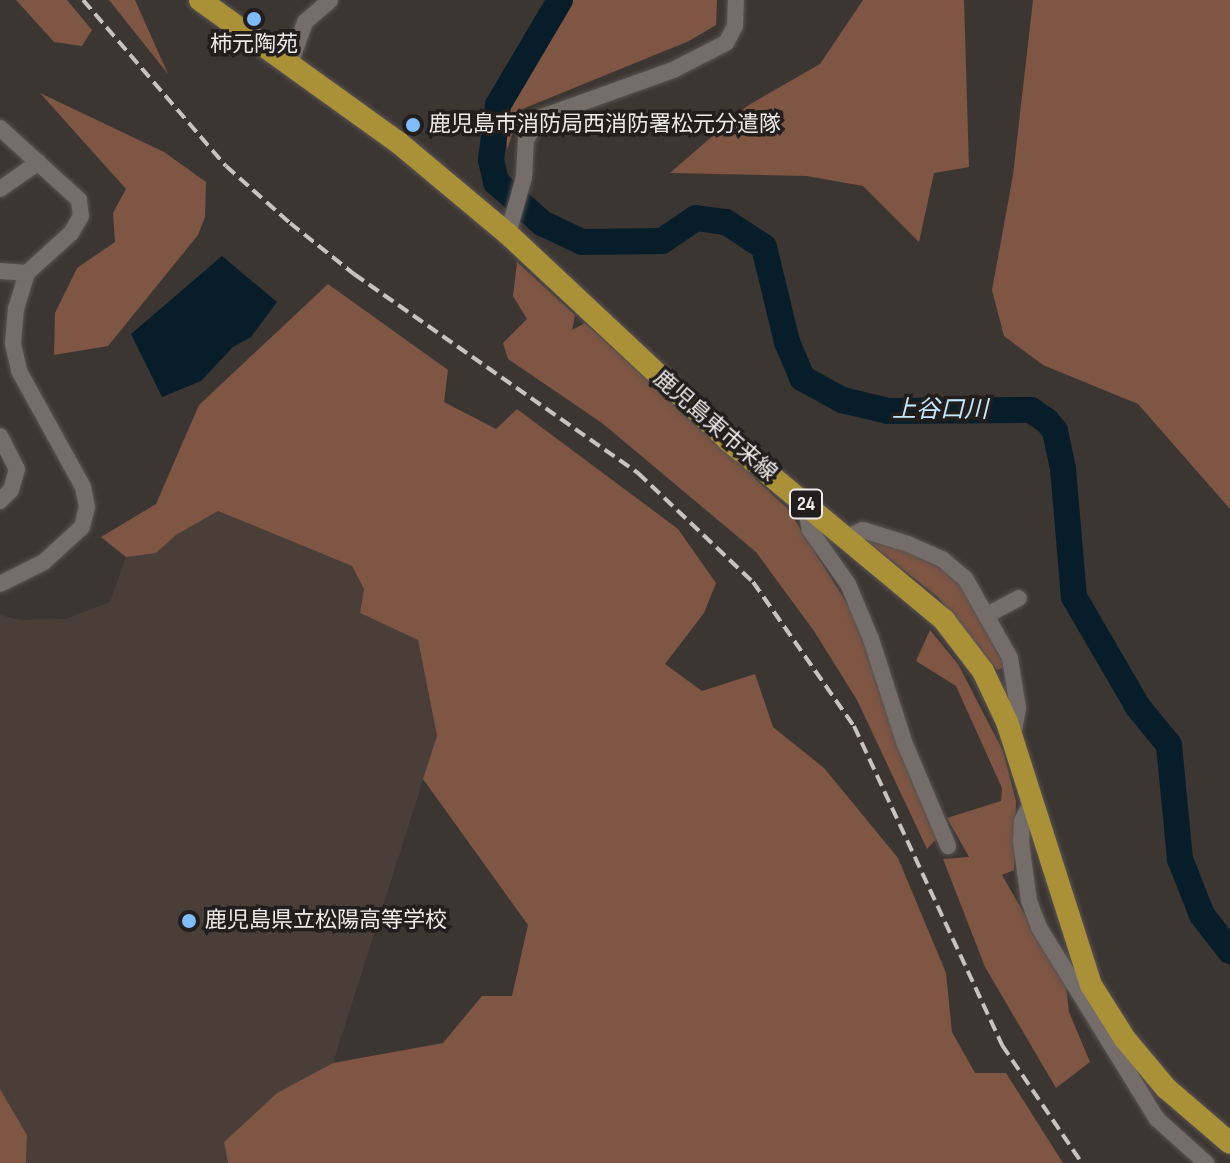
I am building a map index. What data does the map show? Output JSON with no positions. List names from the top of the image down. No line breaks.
{"streets":{"main road":["鹿児島東市来線","24"]},"water":["上谷口川"],"places":["柿元陶苑","鹿児島市消防局西消防署松元分遣隊","鹿児島県立松陽高等学校"]}
